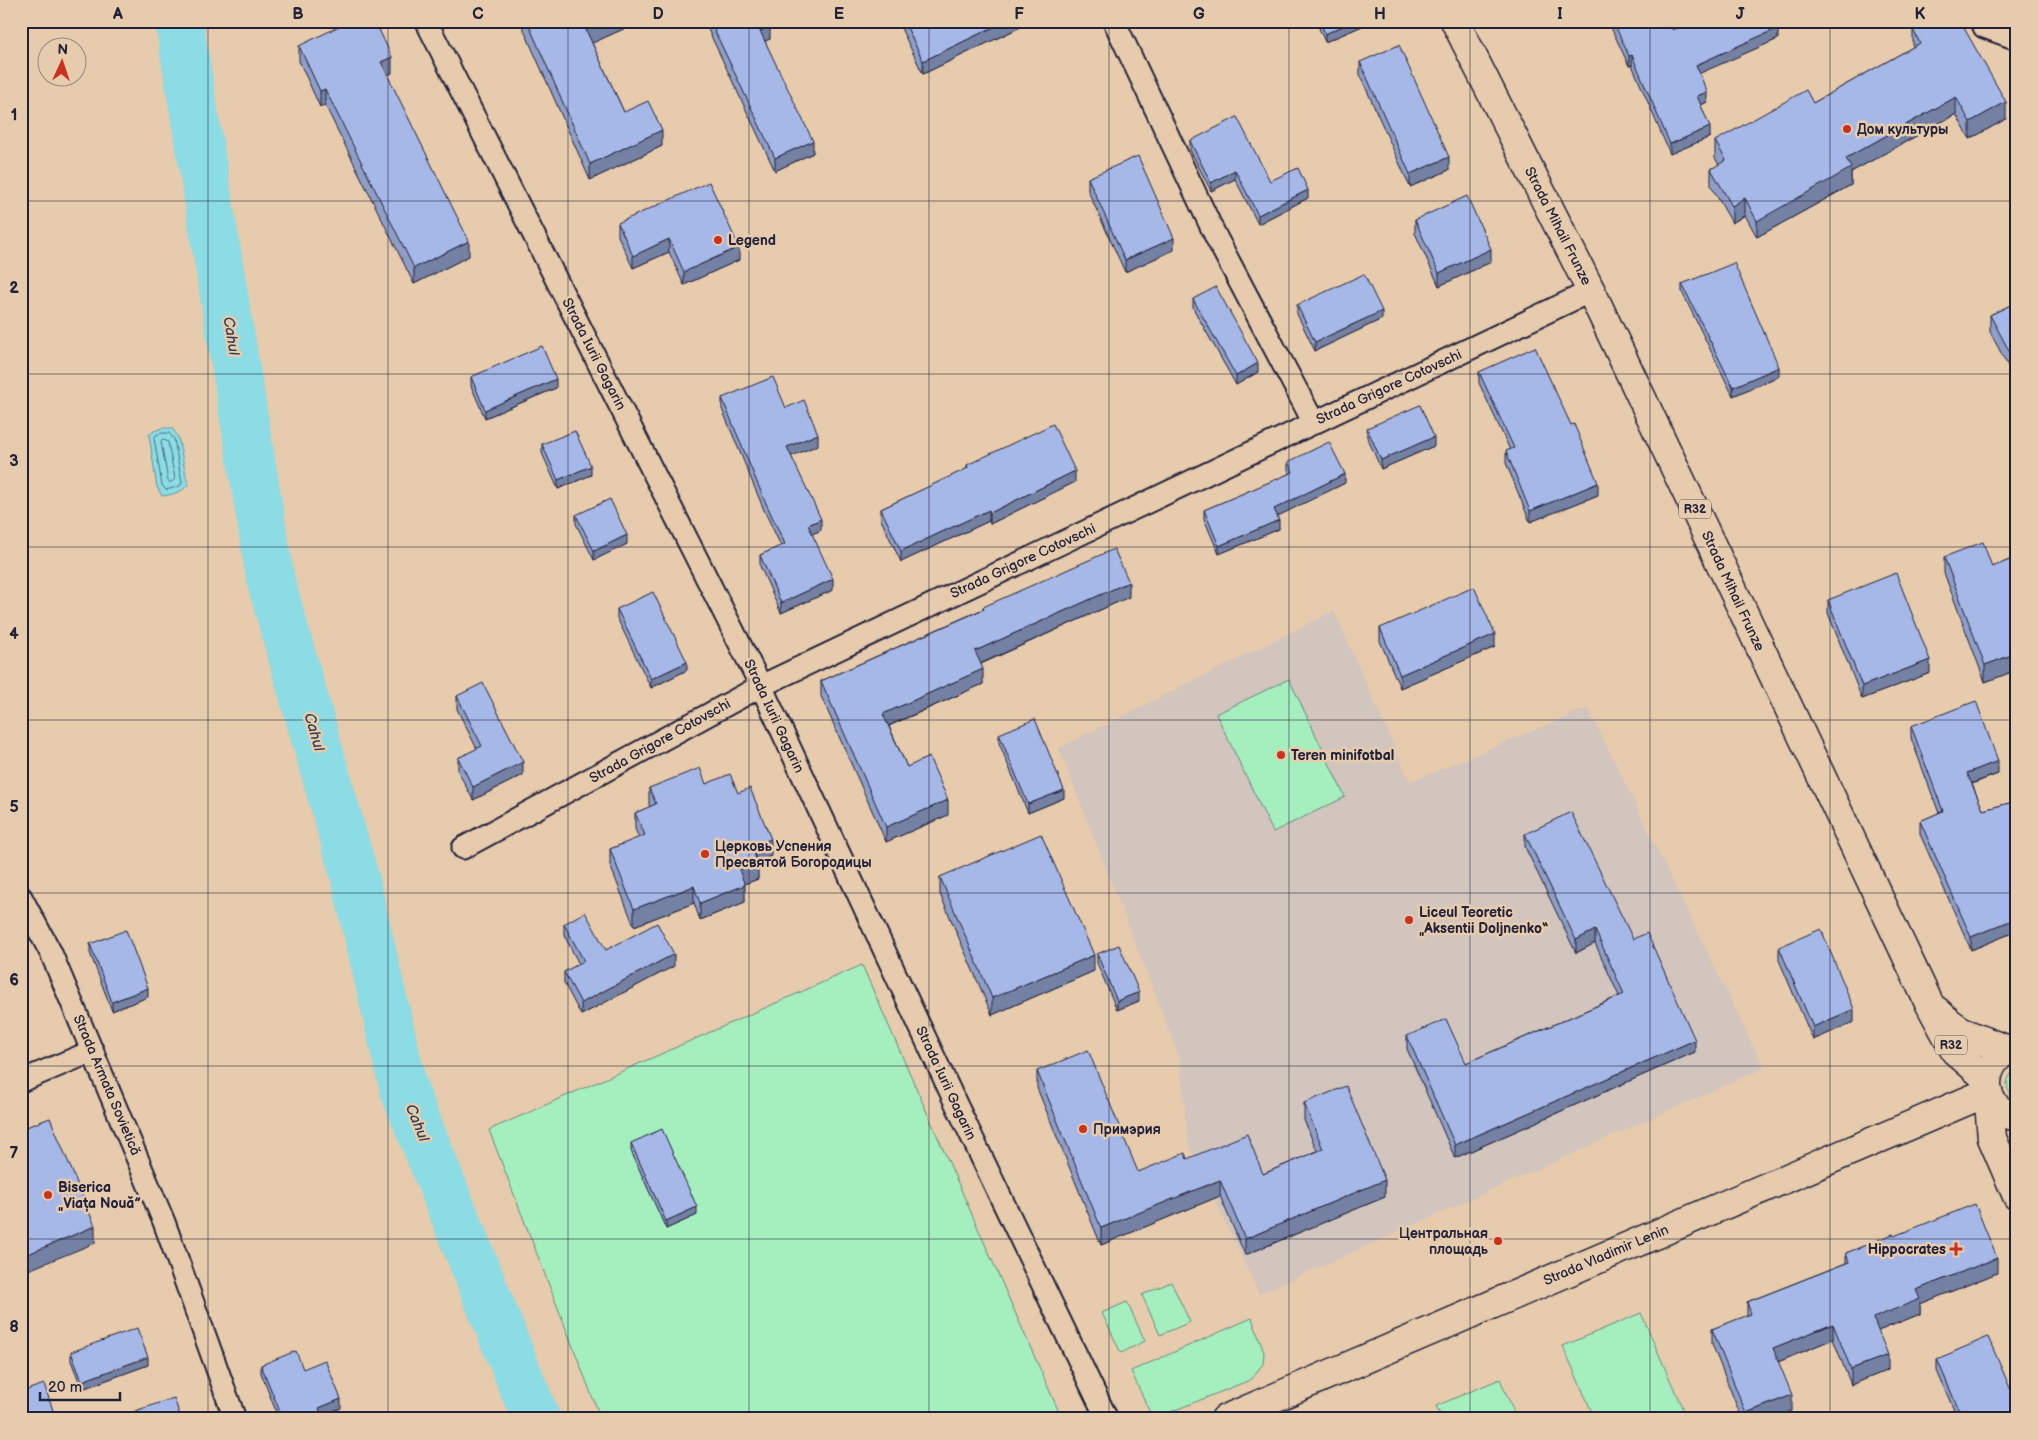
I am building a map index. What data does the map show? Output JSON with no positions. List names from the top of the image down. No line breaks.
{"streets":{"main road":["Strada Mihail Frunze","R32","Strada Vladimir Lenin"],"street":["Strada Iurii Gagarin","Strada Grigore Cotovschi","Strada Armata Sovietică"]},"crossings":[["Strada Mihail Frunze","Strada Grigore Cotovschi"],["Strada Mihail Frunze","Strada Vladimir Lenin"],["Strada Iurii Gagarin","Strada Grigore Cotovschi"]],"water":["Cahul"],"places":{"other":["Дом культуры","Legend","Teren minifotbal","Церковь Успения Пресвятой Богородицы","Liceul Teoretic „Aksentii Doljnenko“","Примэрия","Biserica „Viața Nouă”","Центральная площадь"],"health":["Hippocrates"]},"scale_bar":"20 m","north":"top","grid":{"columns":["A","B","C","D","E","F","G","H","I","J","K"],"rows":["1","2","3","4","5","6","7","8"]}}
